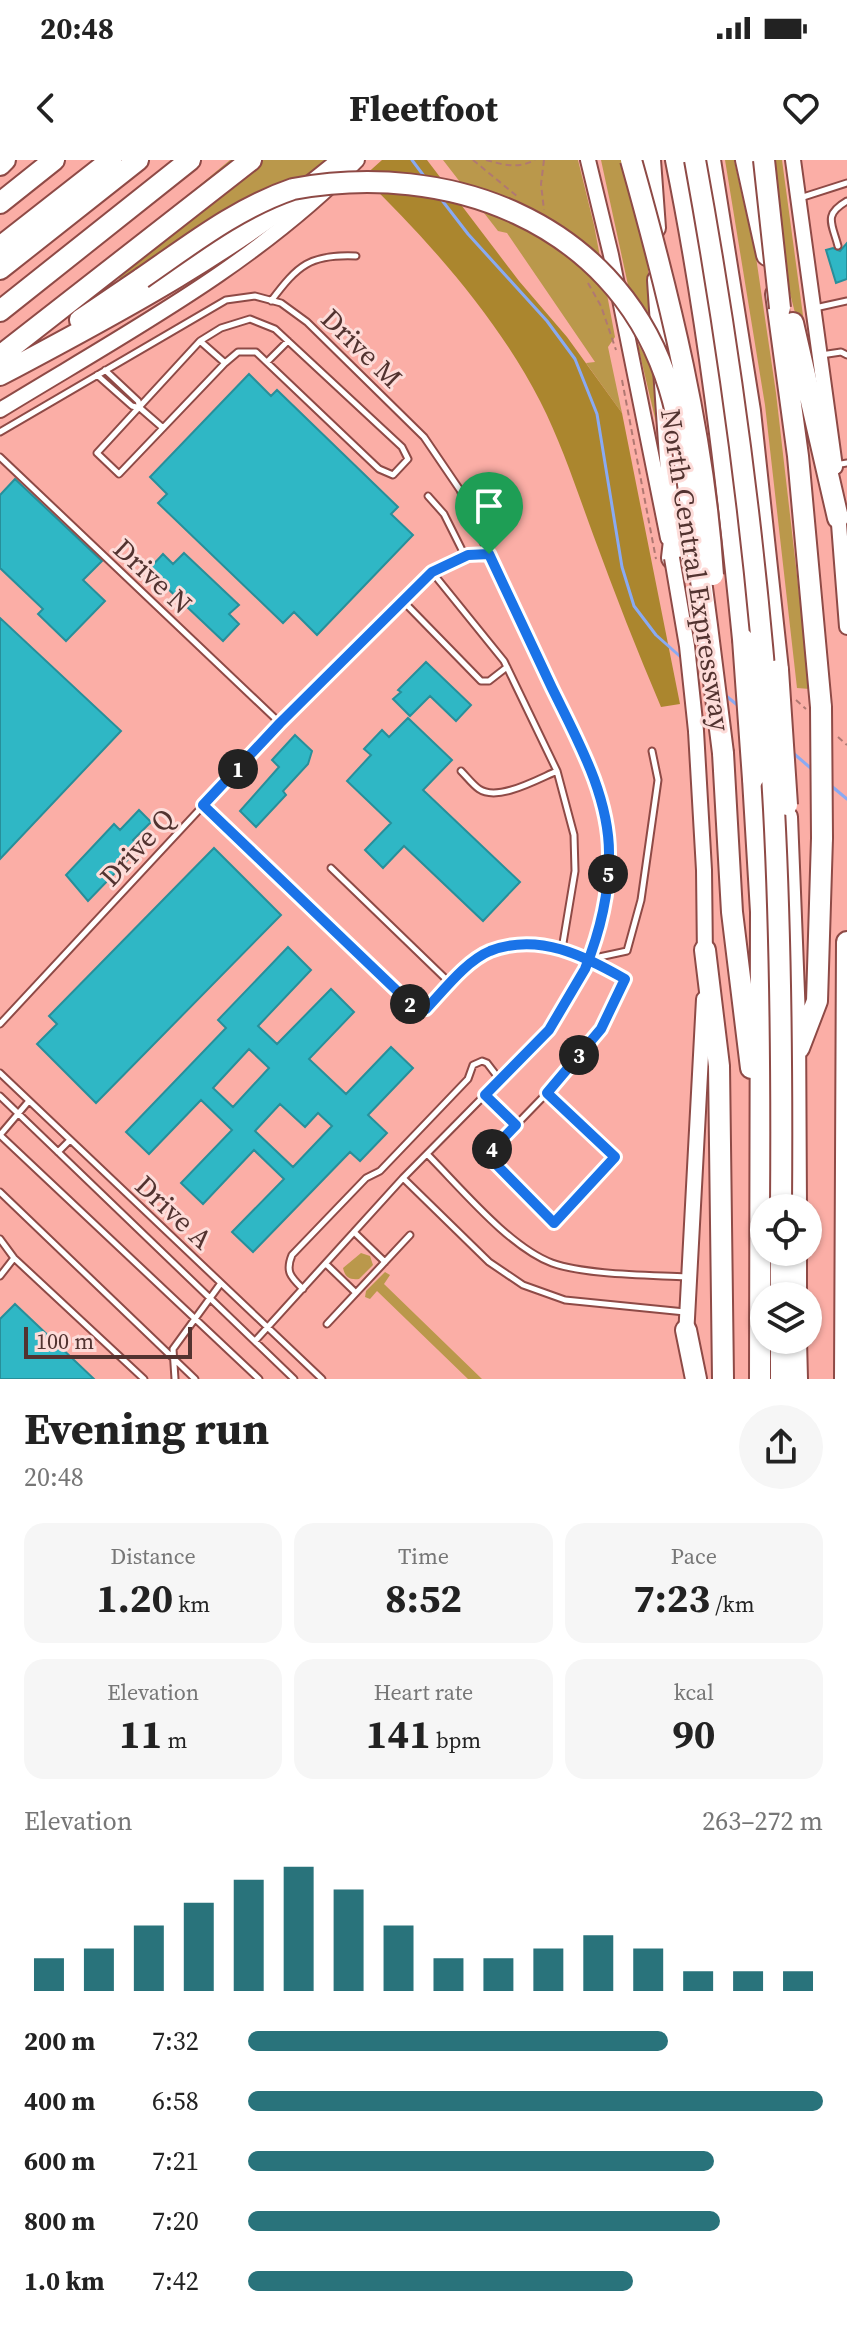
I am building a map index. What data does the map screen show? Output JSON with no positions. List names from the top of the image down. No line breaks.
{"streets":{"highway":["North Central Expressway"],"lane":["Drive M","Drive N","Drive Q","Drive A"]},"crossings":[["Drive M","Drive Q"],["Drive M","Drive A"],["Drive N","Drive Q"]],"scale_bar":"100 m","page":{"status":"20:48","header":"Fleetfoot","pins":["1","5","2","3","4"],"scale":"100 m","heading":["Evening run","20:48"],"stats":[["Distance","1.20 km"],["Time","8:52"],["Pace","7:23 /km"],["Elevation","11 m"],["Heart rate","141 bpm"],["kcal","90"]],"chart":["Elevation","263–272 m"],"list":[{"name":"200 m","note":"7:32"},{"name":"400 m","note":"6:58"},{"name":"600 m","note":"7:21"},{"name":"800 m","note":"7:20"},{"name":"1.0 km","note":"7:42"}]}}
